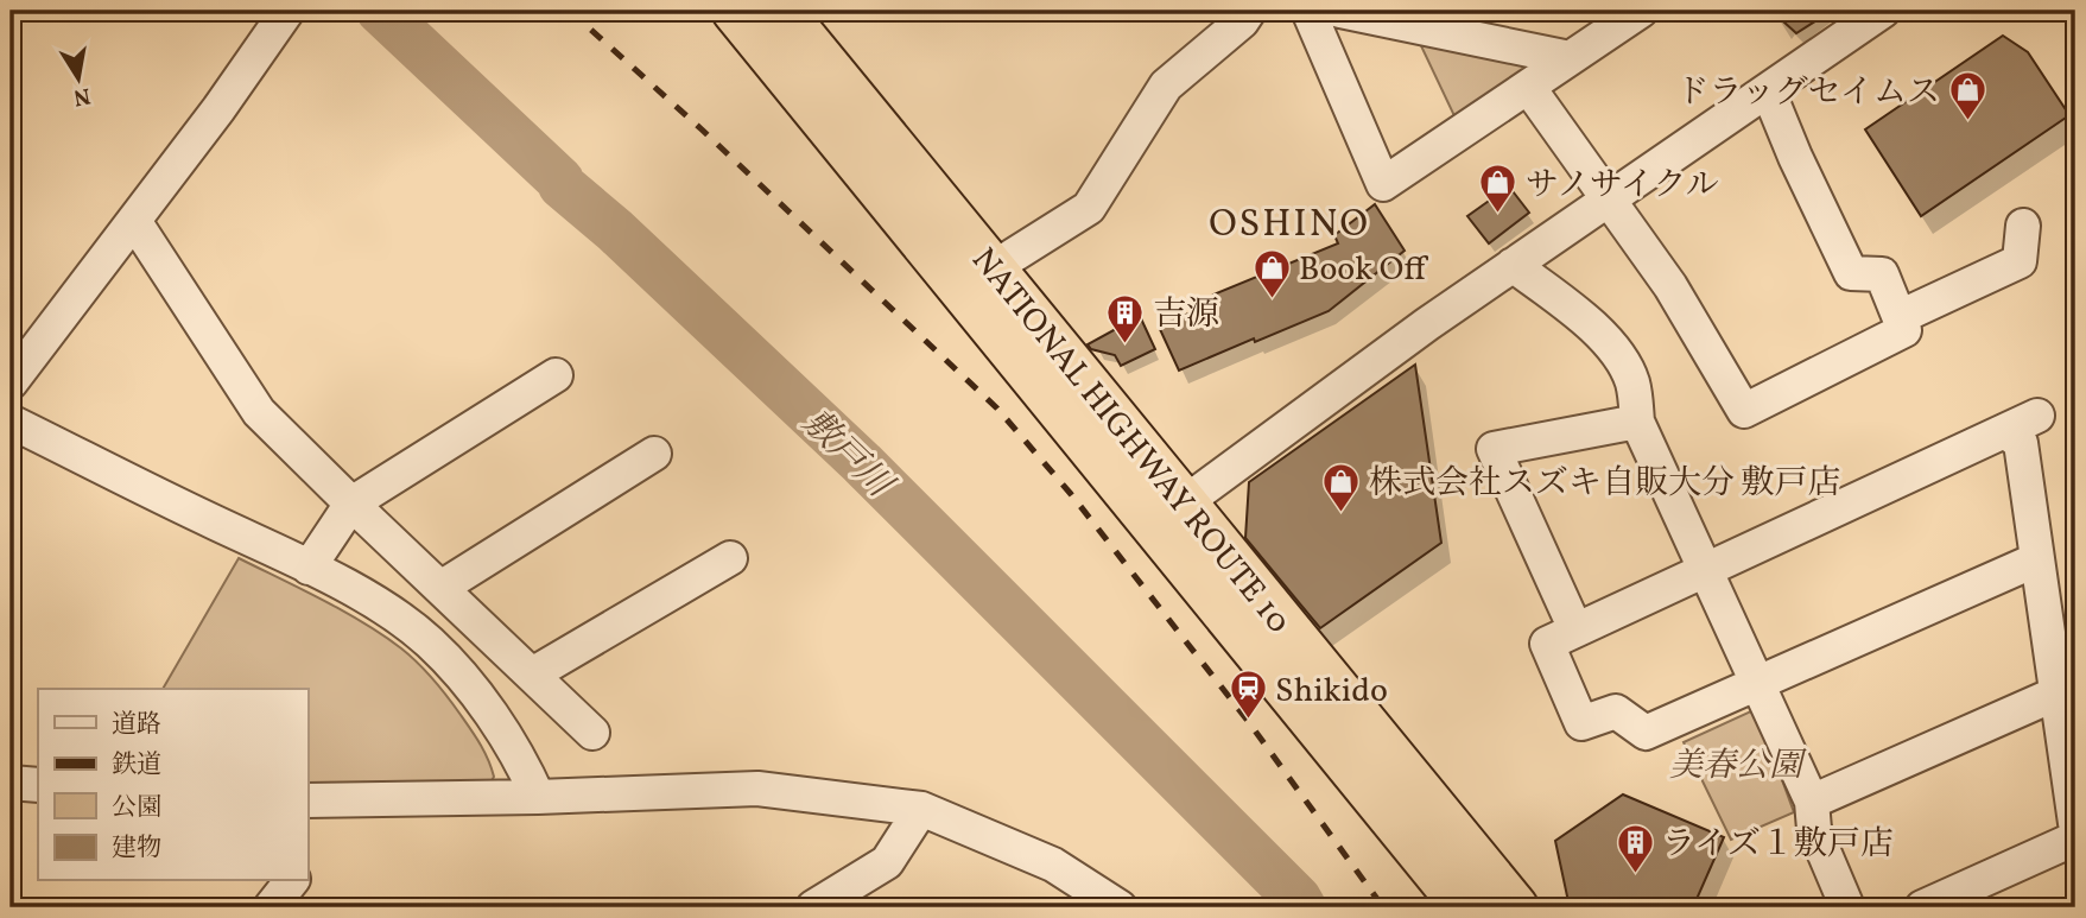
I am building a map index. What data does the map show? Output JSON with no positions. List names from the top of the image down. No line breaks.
{"streets":{"highway":["NATIONAL HIGHWAY ROUTE 10"]},"districts":["OSHINO"],"water":["敷戸川"],"parks":["美春公園"],"places":{"shop":["ドラッグセイムス","サノサイクル","Book Off","株式会社スズキ自販大分 敷戸店"],"building":["吉源","ライズ１敷戸店"],"station":["Shikido"]},"legend":["道路","鉄道","公園","建物"],"north":"bottom"}
